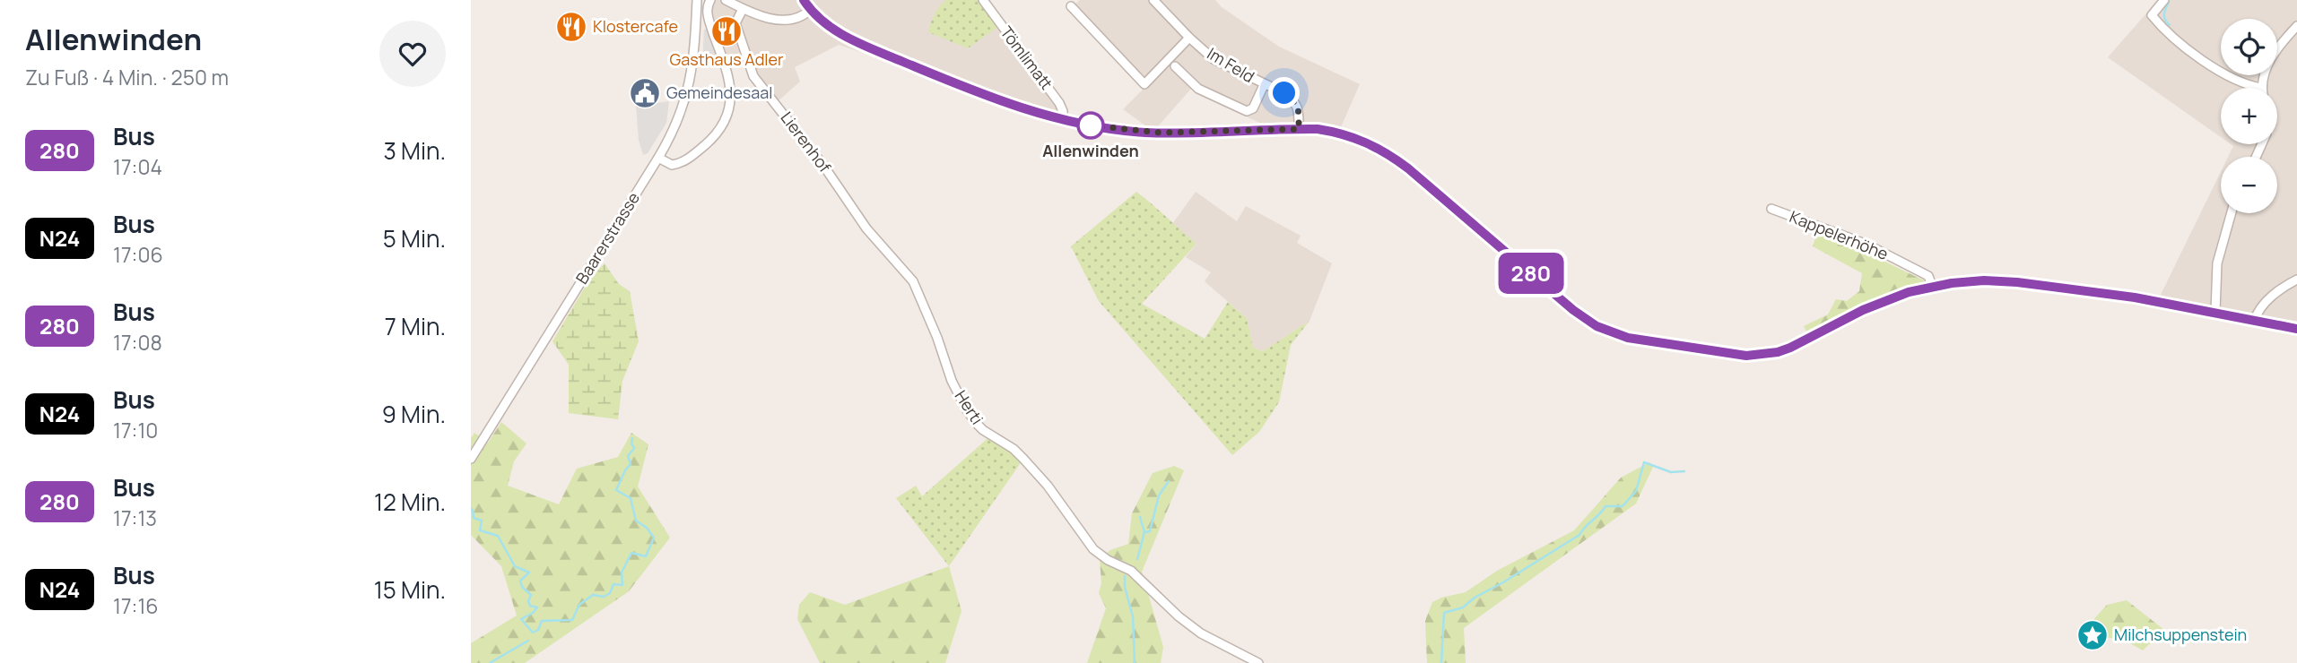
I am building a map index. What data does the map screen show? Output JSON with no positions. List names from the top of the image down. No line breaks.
{"streets":{"street":["Tömlimatt","Im Feld","Lierenhof","Kappelerhöhe","Baarerstrasse","Herti"]},"crossings":[["Lierenhof","Herti"]],"places":{"restaurant":["Klostercafe","Gasthaus Adler"],"public building":["Gemeindesaal"],"other":["Allenwinden"],"place":["Milchsuppenstein"]},"lines":["bus line 280"],"page":{"heading":["Allenwinden","Zu Fuß · 4 Min. · 250 m"],"on_map":"280","map_buttons":["+","−"],"list":[{"mark":"280","name":"Bus","note":"17:04","value":"3 Min."},{"mark":"N24","name":"Bus","note":"17:06","value":"5 Min."},{"mark":"280","name":"Bus","note":"17:08","value":"7 Min."},{"mark":"N24","name":"Bus","note":"17:10","value":"9 Min."},{"mark":"280","name":"Bus","note":"17:13","value":"12 Min."},{"mark":"N24","name":"Bus","note":"17:16","value":"15 Min."}]}}
